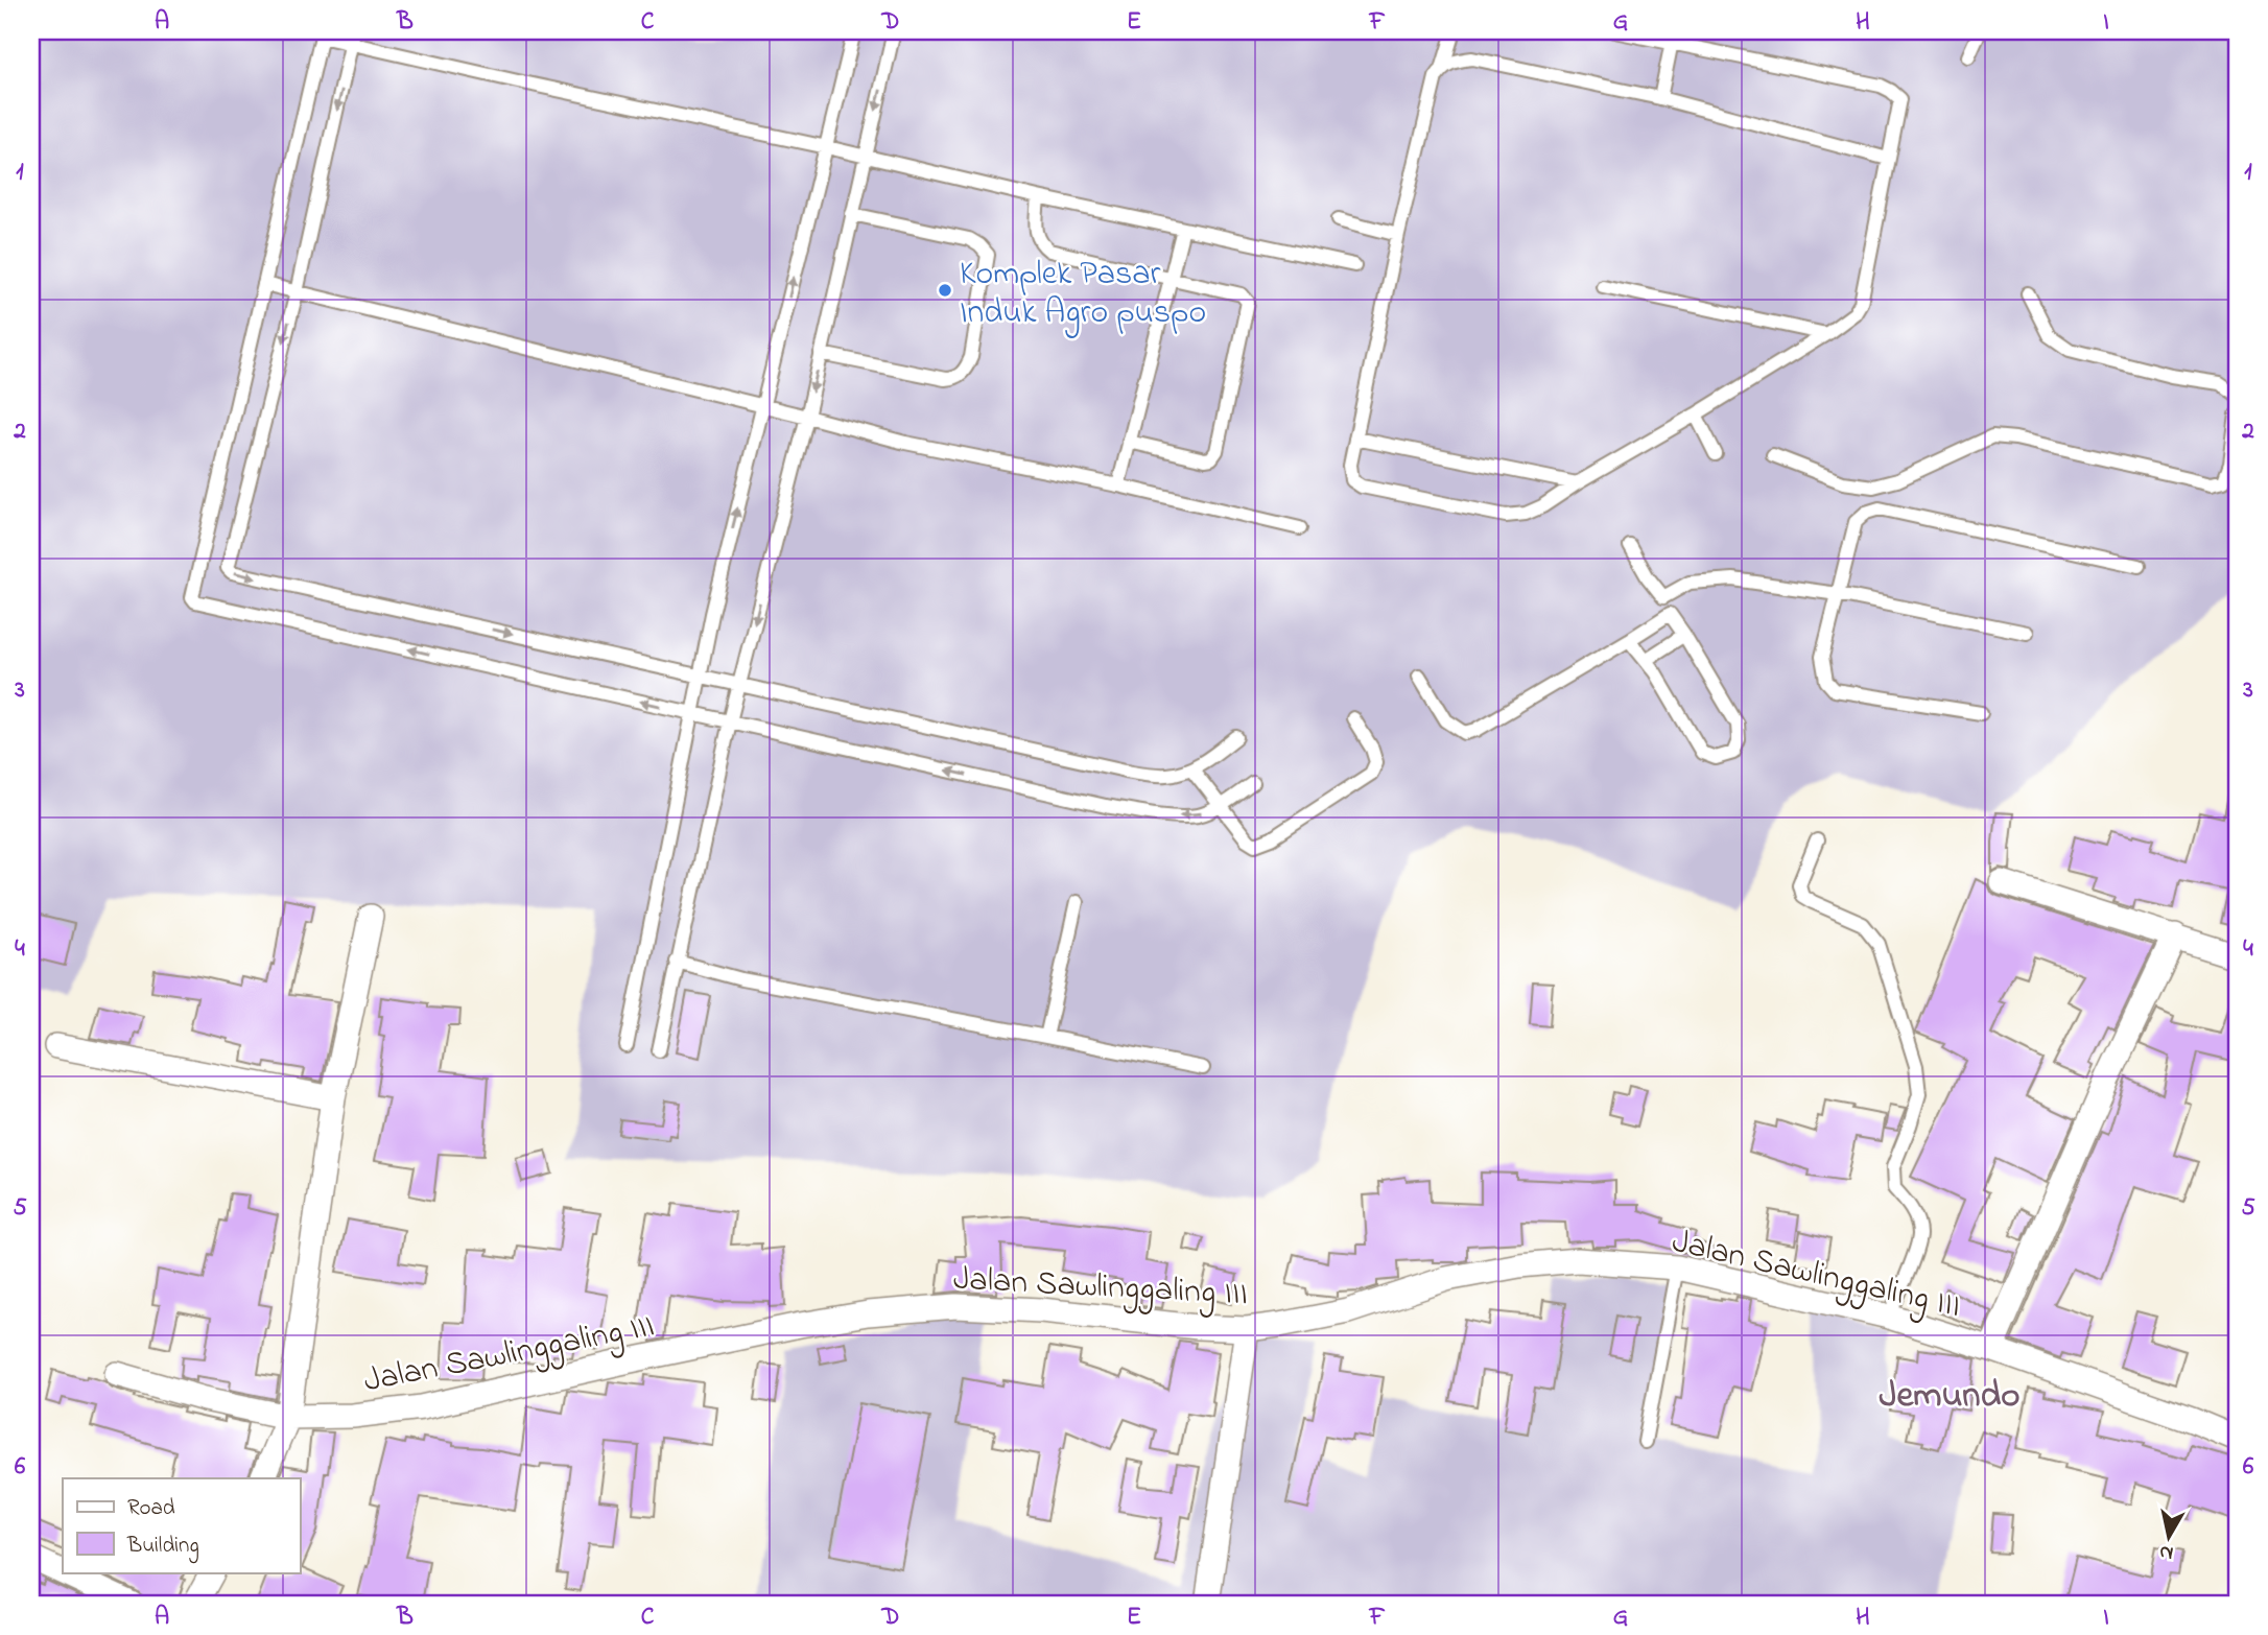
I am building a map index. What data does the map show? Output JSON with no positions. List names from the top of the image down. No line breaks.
{"streets":{"street":["Jalan Sawlinggaling III"]},"districts":["Jemundo"],"places":["Komplek Pasar Induk Agro puspo"],"legend":["Road","Building"],"north":"bottom","grid":{"columns":["A","B","C","D","E","F","G","H","I"],"rows":["1","2","3","4","5","6"]}}
